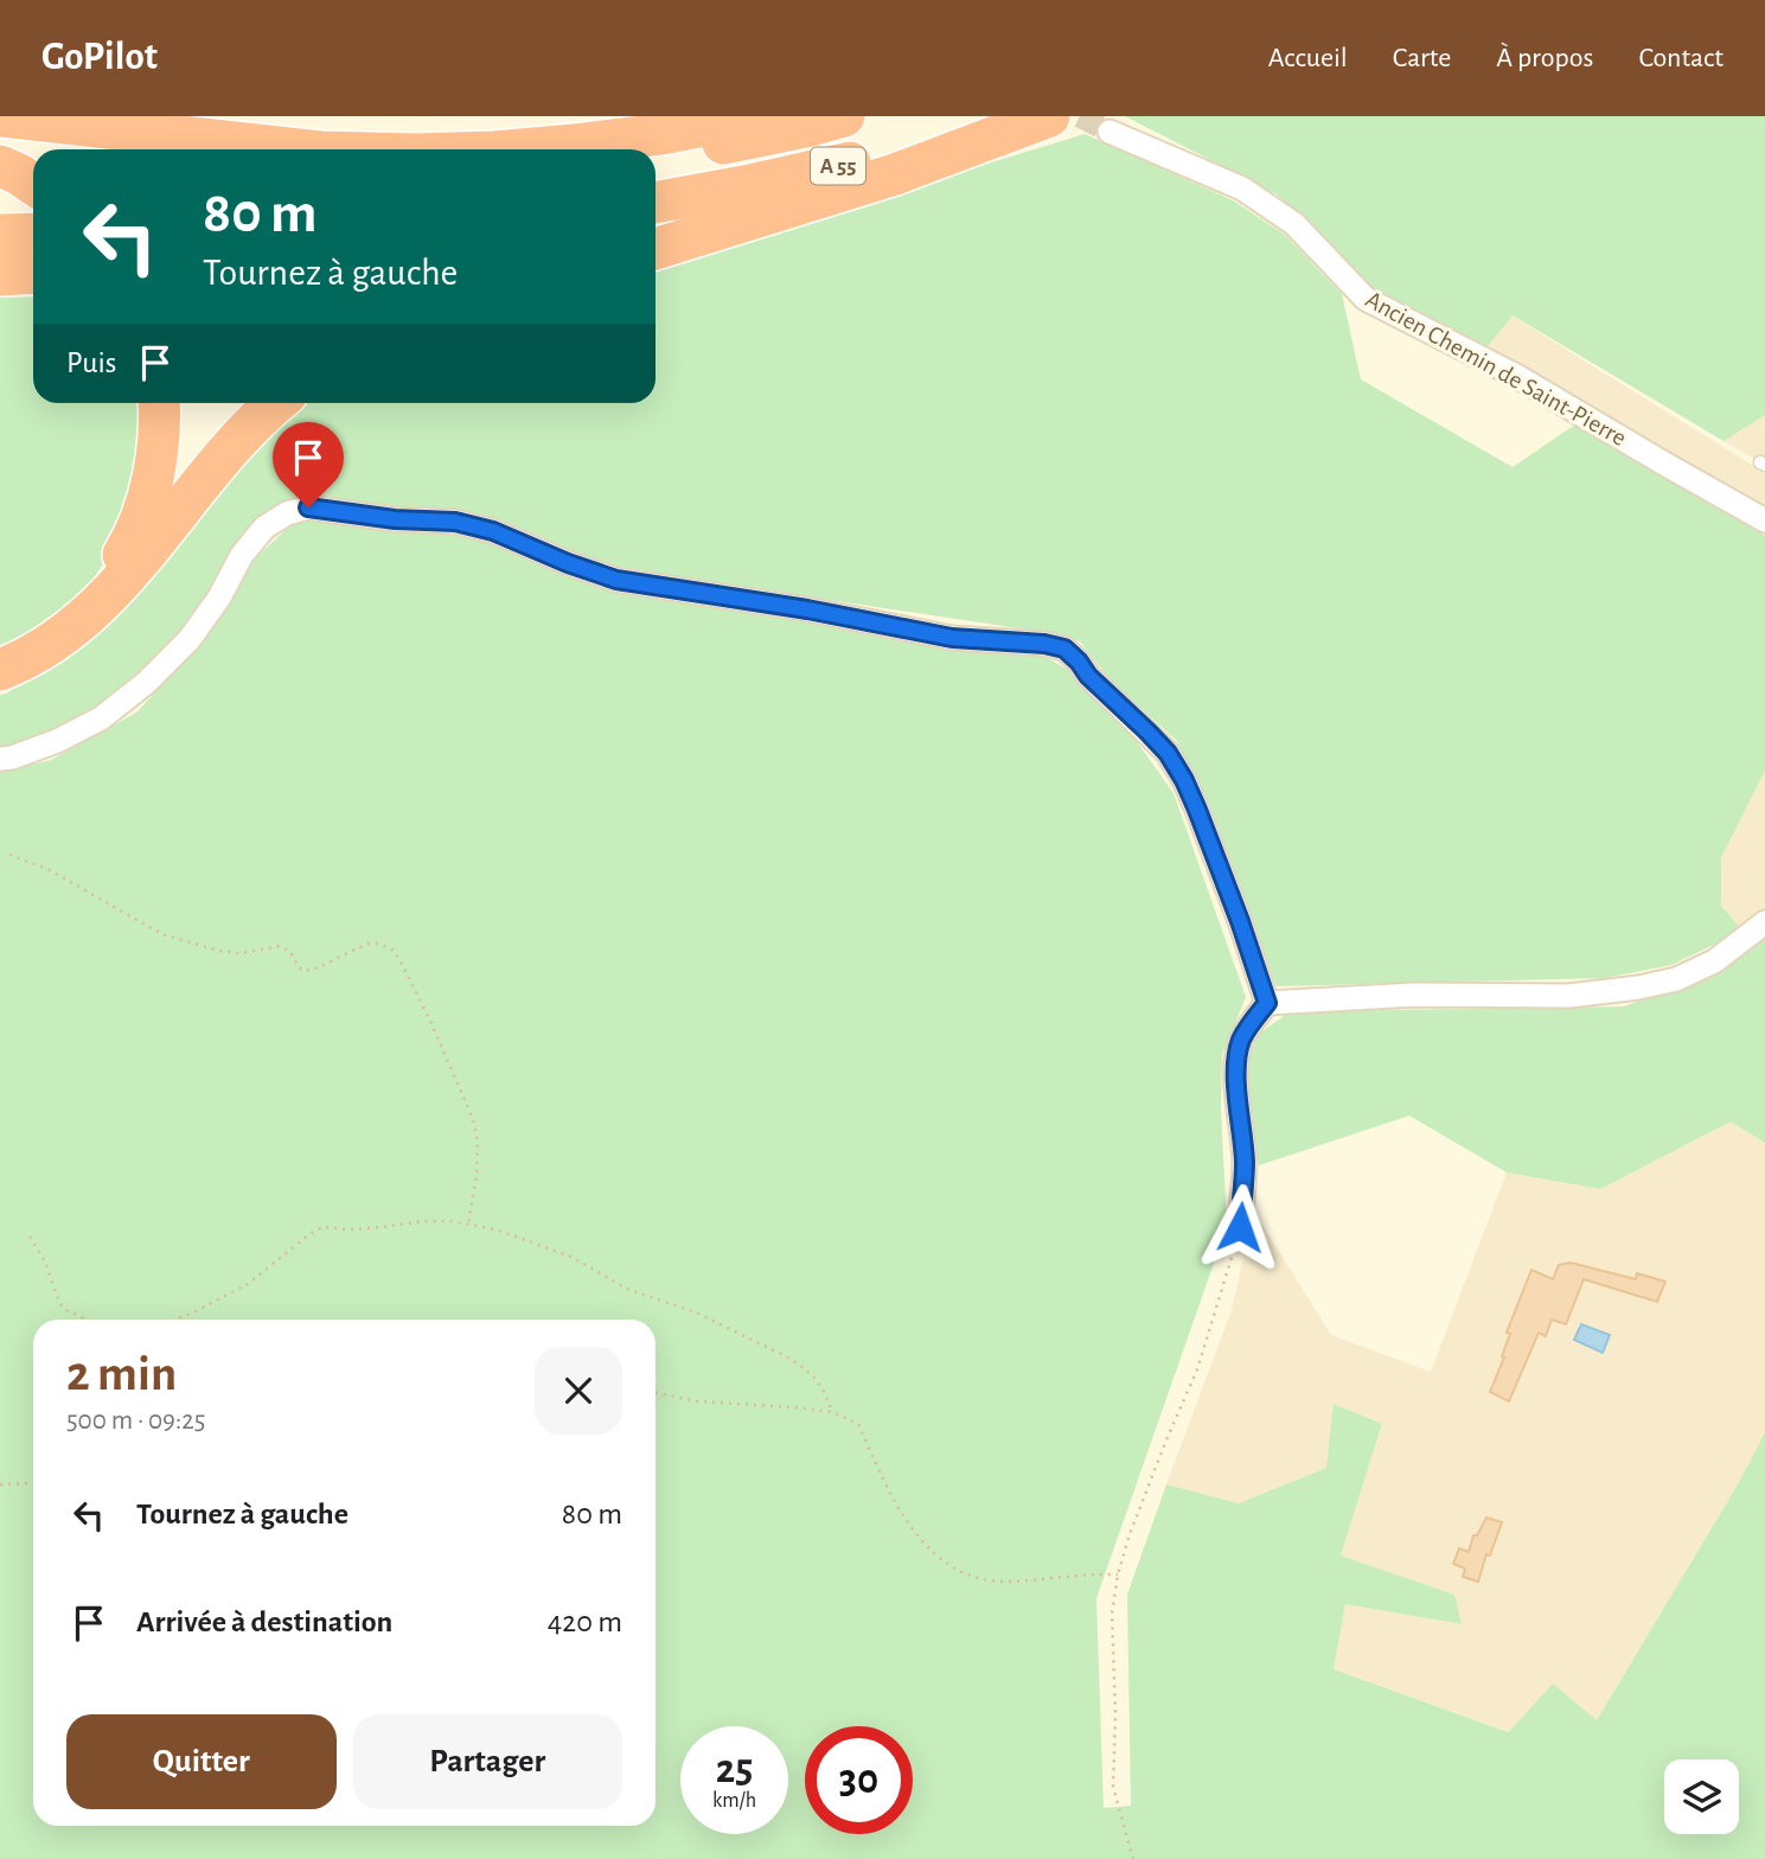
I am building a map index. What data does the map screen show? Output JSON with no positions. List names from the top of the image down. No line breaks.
{"streets":{"highway":["A 55"],"street":["Ancien Chemin de Saint-Pierre"]},"page":{"header":"GoPilot","nav":["Accueil","Carte","À propos","Contact"],"turn":["80 m","Tournez à gauche"],"then":"Puis","heading":["2 min","500 m · 09:25"],"list":[{"name":"Tournez à gauche","value":"80 m"},{"name":"Arrivée à destination","value":"420 m"}],"buttons":["Quitter","Partager"],"speed":"25 km/h","limit":"30"}}
